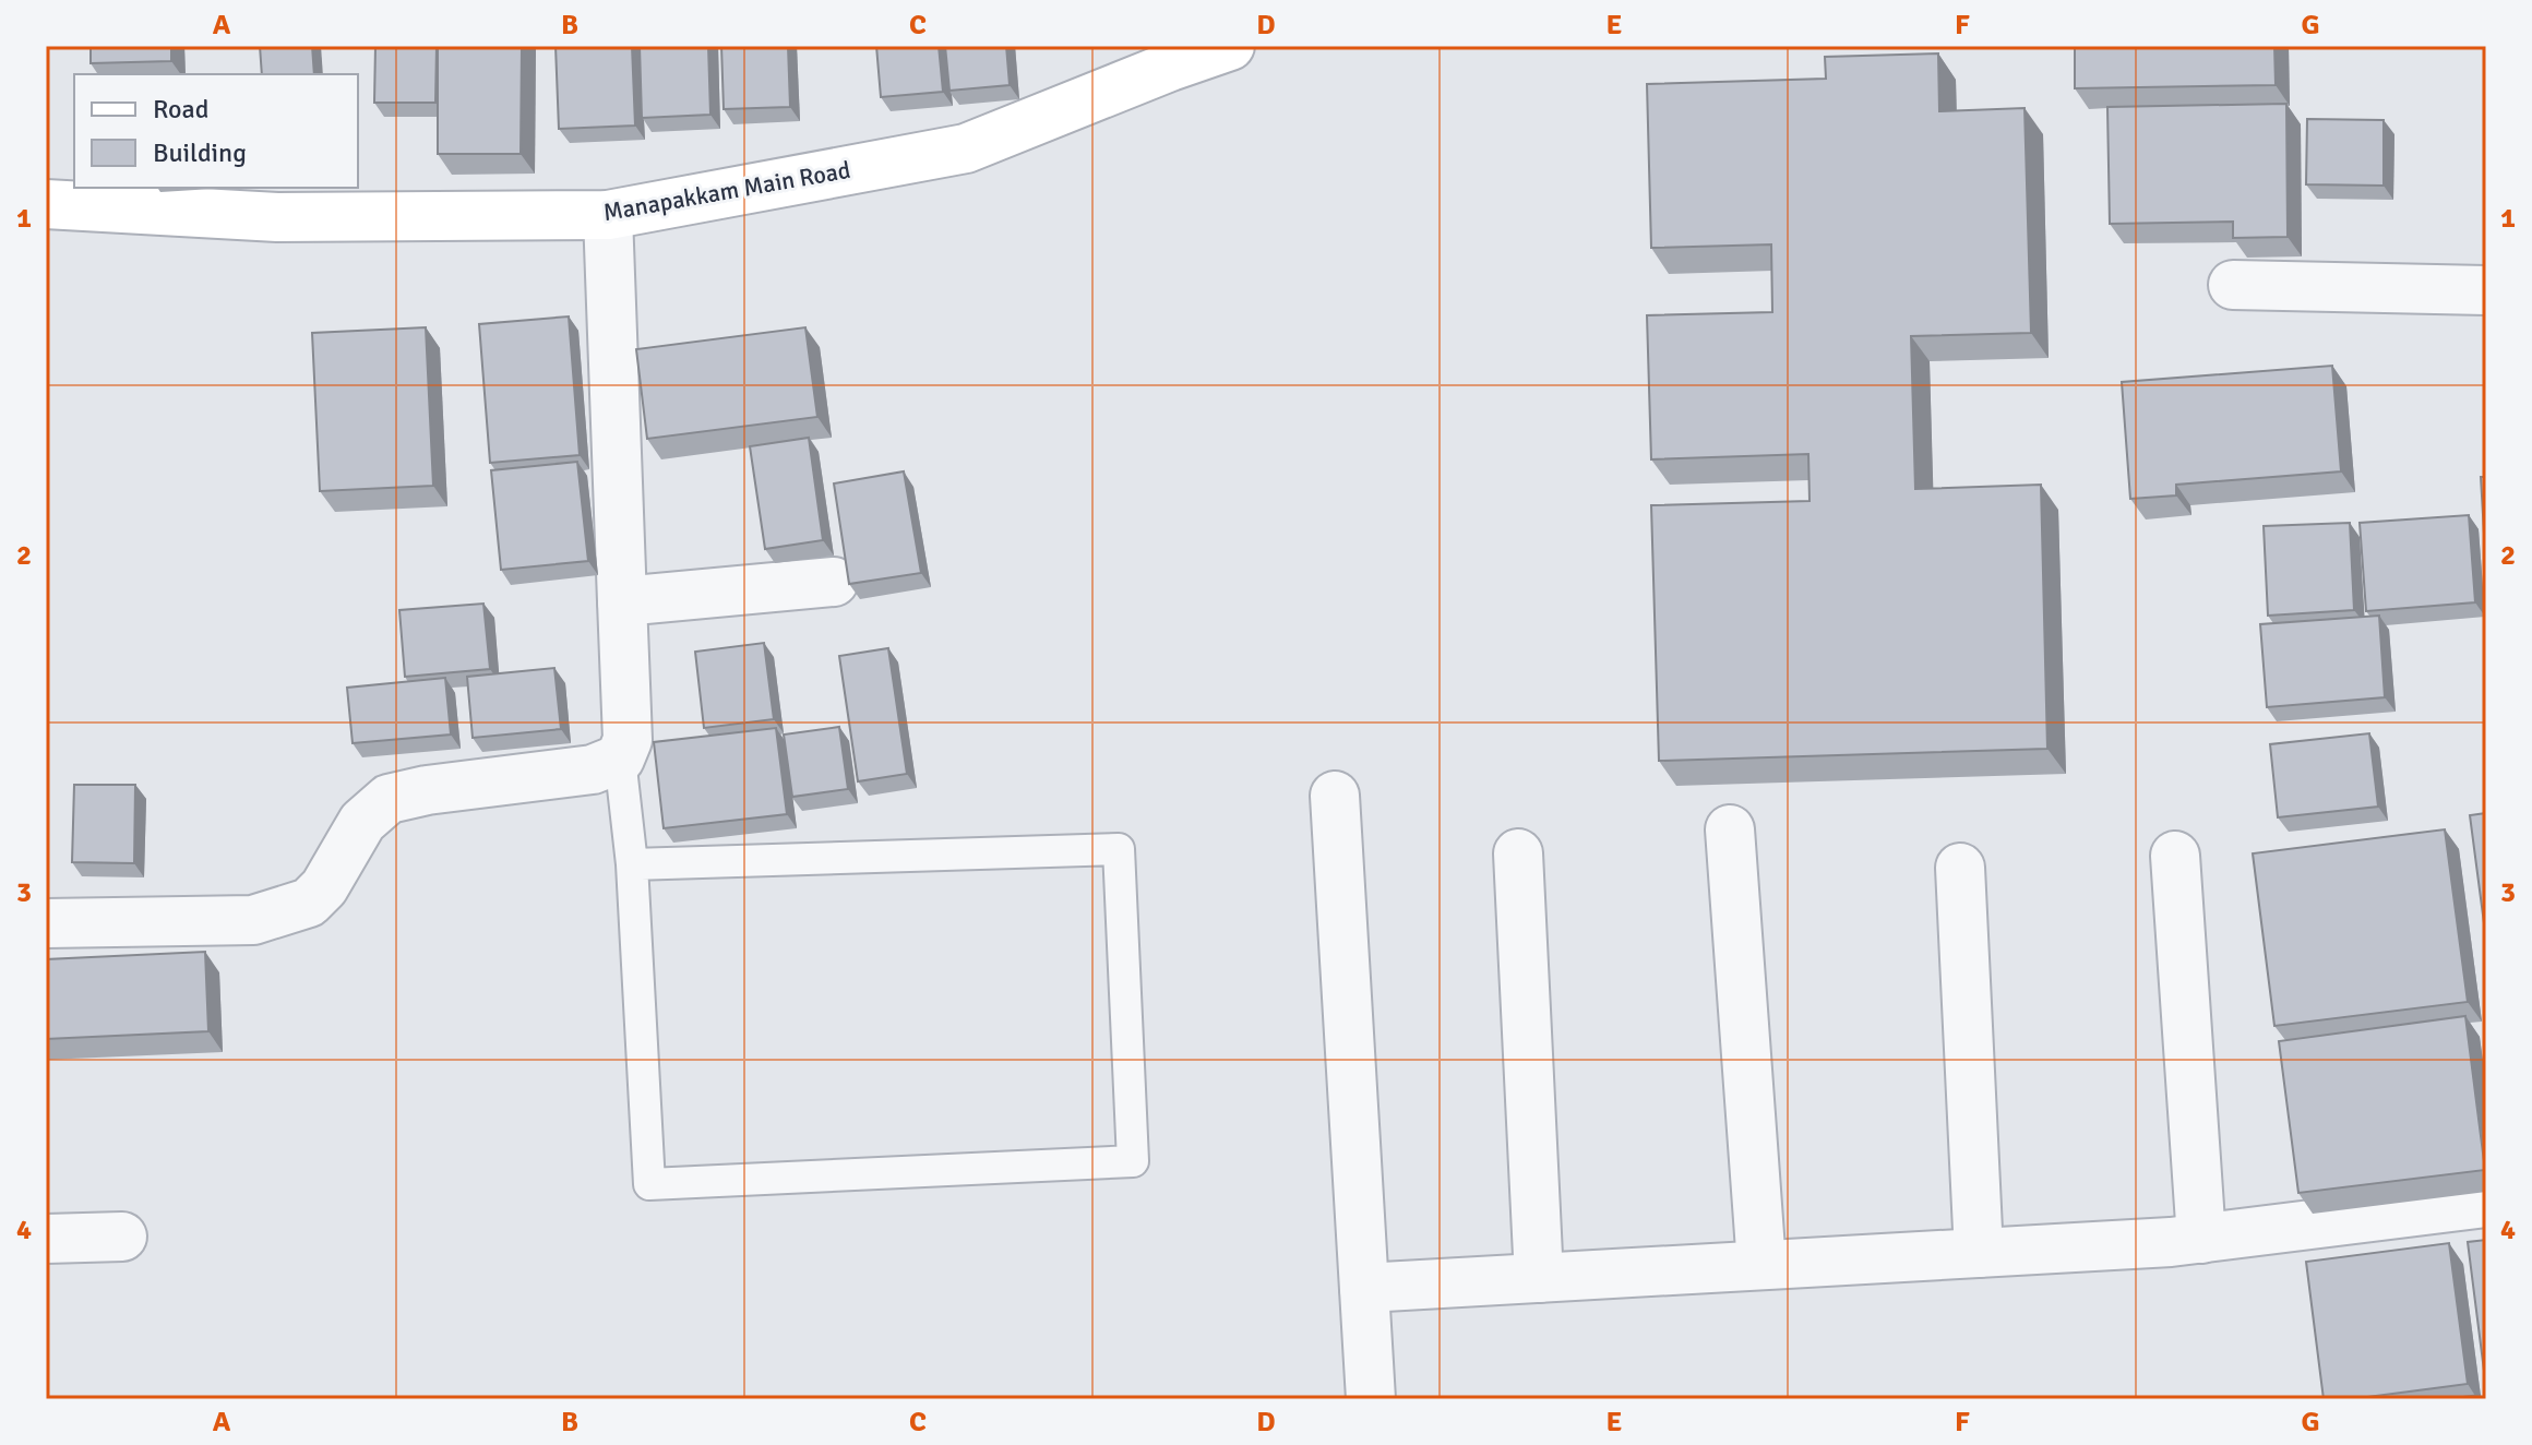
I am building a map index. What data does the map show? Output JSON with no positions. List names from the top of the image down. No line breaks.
{"streets":{"main road":["Manapakkam Main Road"]},"legend":["Road","Building"],"grid":{"columns":["A","B","C","D","E","F","G"],"rows":["1","2","3","4"]}}
